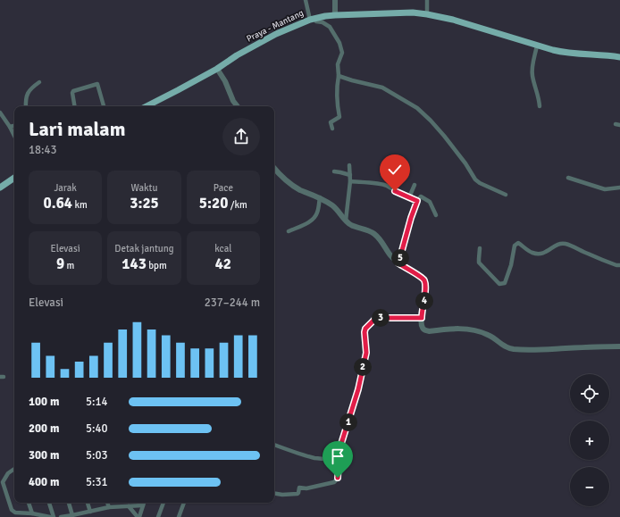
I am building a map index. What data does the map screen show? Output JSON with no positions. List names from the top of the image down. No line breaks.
{"streets":{"main road":["Praya - Mantang"]},"page":{"heading":["Lari malam","18:43"],"stats":[["Jarak","0.64 km"],["Waktu","3:25"],["Pace","5:20 /km"],["Elevasi","9 m"],["Detak jantung","143 bpm"],["kcal","42"]],"pins":["5","4","3","2","1"],"chart":["Elevasi","237–244 m"],"map_buttons":["+","−"],"list":[{"name":"100 m","note":"5:14"},{"name":"200 m","note":"5:40"},{"name":"300 m","note":"5:03"},{"name":"400 m","note":"5:31"}]}}
